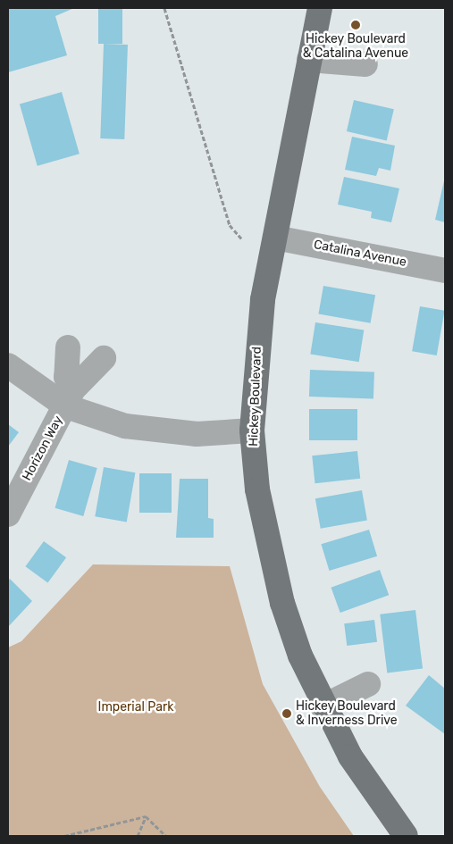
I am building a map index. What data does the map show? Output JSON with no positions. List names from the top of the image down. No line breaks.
{"streets":{"main road":["Hickey Boulevard"],"street":["Catalina Avenue","Horizon Way"]},"crossings":[["Catalina Avenue","Hickey Boulevard"]],"parks":["Imperial Park"],"places":["Hickey Boulevard & Catalina Avenue","Hickey Boulevard & Inverness Drive"]}
